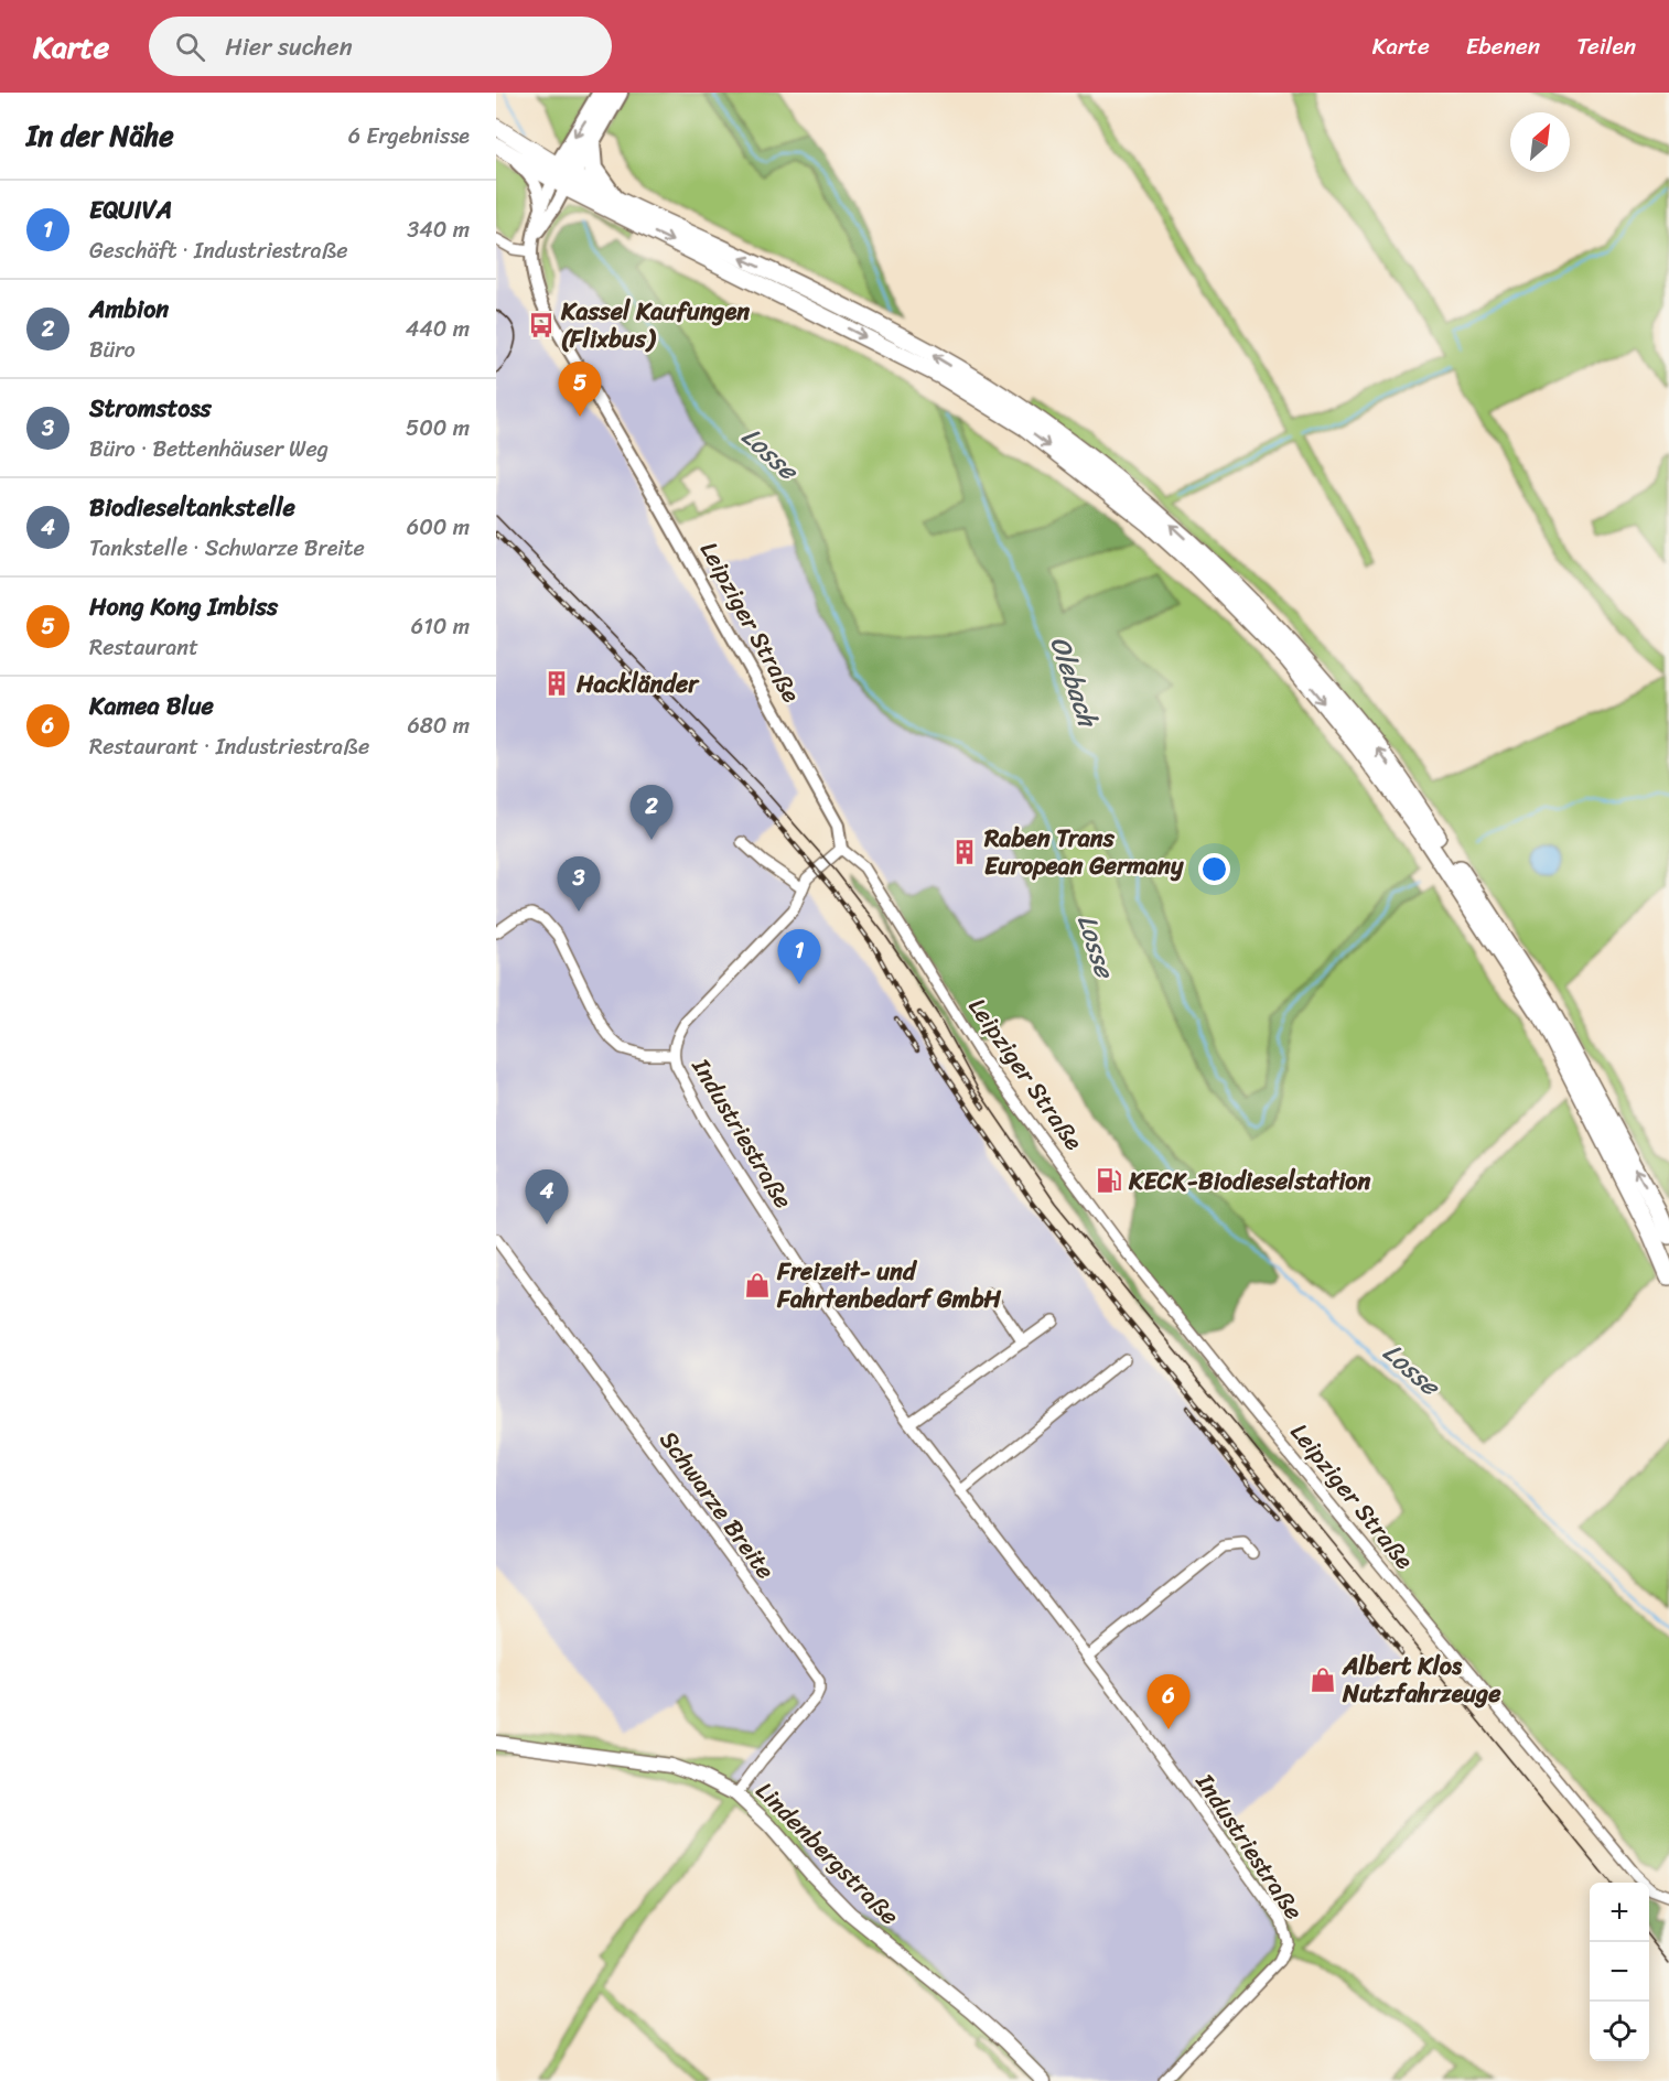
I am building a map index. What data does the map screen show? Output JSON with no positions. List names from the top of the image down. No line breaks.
{"streets":{"main road":["Lindenbergstraße"],"street":["Leipziger Straße","Industriestraße","Schwarze Breite"]},"crossings":[["Leipziger Straße","Industriestraße"],["Schwarze Breite","Lindenbergstraße"]],"water":["Losse","Olebach"],"places":{"bus stop":["Kassel Kaufungen (Flixbus)"],"building":["Hackländer","Raben Trans European Germany"],"fuel station":["KECK-Biodieselstation"],"shop":["Freizeit- und Fahrtenbedarf GmbH","Albert Klos Nutzfahrzeuge"]},"north":"top right","page":{"header":"Karte","search":"Hier suchen","nav":["Karte","Ebenen","Teilen"],"heading":["In der Nähe","6 Ergebnisse"],"list":[{"mark":"1","name":"EQUIVA","note":"Geschäft · Industriestraße","value":"340 m"},{"mark":"2","name":"Ambion","note":"Büro","value":"440 m"},{"mark":"3","name":"Stromstoss","note":"Büro · Bettenhäuser Weg","value":"500 m"},{"mark":"4","name":"Biodieseltankstelle","note":"Tankstelle · Schwarze Breite","value":"600 m"},{"mark":"5","name":"Hong Kong Imbiss","note":"Restaurant","value":"610 m"},{"mark":"6","name":"Kamea Blue","note":"Restaurant · Industriestraße","value":"680 m"}],"pins":["5","2","3","1","4","6"],"map_buttons":["+","−"]}}
